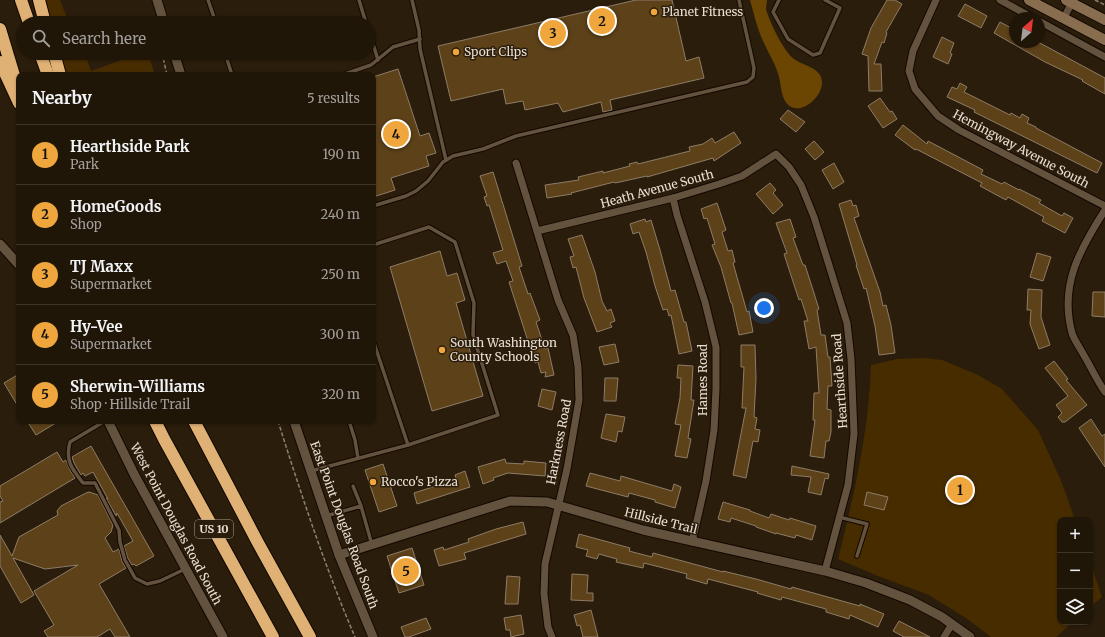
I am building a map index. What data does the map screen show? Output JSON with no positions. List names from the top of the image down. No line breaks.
{"streets":{"highway":["US 10"],"street":["Hemingway Avenue South","Heath Avenue South","Hames Road","Hearthside Road","Harkness Road","Hillside Trail","West Point Douglas Road South","East Point Douglas Road South"]},"crossings":[["Heath Avenue South","Hames Road"],["Heath Avenue South","Hearthside Road"],["Heath Avenue South","Harkness Road"],["Hames Road","Hillside Trail"],["Hearthside Road","Hillside Trail"],["Harkness Road","Hillside Trail"],["Hillside Trail","East Point Douglas Road South"]],"places":["Planet Fitness","Sport Clips","South Washington County Schools","Rocco's Pizza"],"north":"top right","page":{"pins":["2","3","4","1","5"],"search":"Search here","heading":["Nearby","5 results"],"list":[{"mark":"1","name":"Hearthside Park","note":"Park","value":"190 m"},{"mark":"2","name":"HomeGoods","note":"Shop","value":"240 m"},{"mark":"3","name":"TJ Maxx","note":"Supermarket","value":"250 m"},{"mark":"4","name":"Hy-Vee","note":"Supermarket","value":"300 m"},{"mark":"5","name":"Sherwin-Williams","note":"Shop · Hillside Trail","value":"320 m"}],"map_buttons":["+","−"]}}
